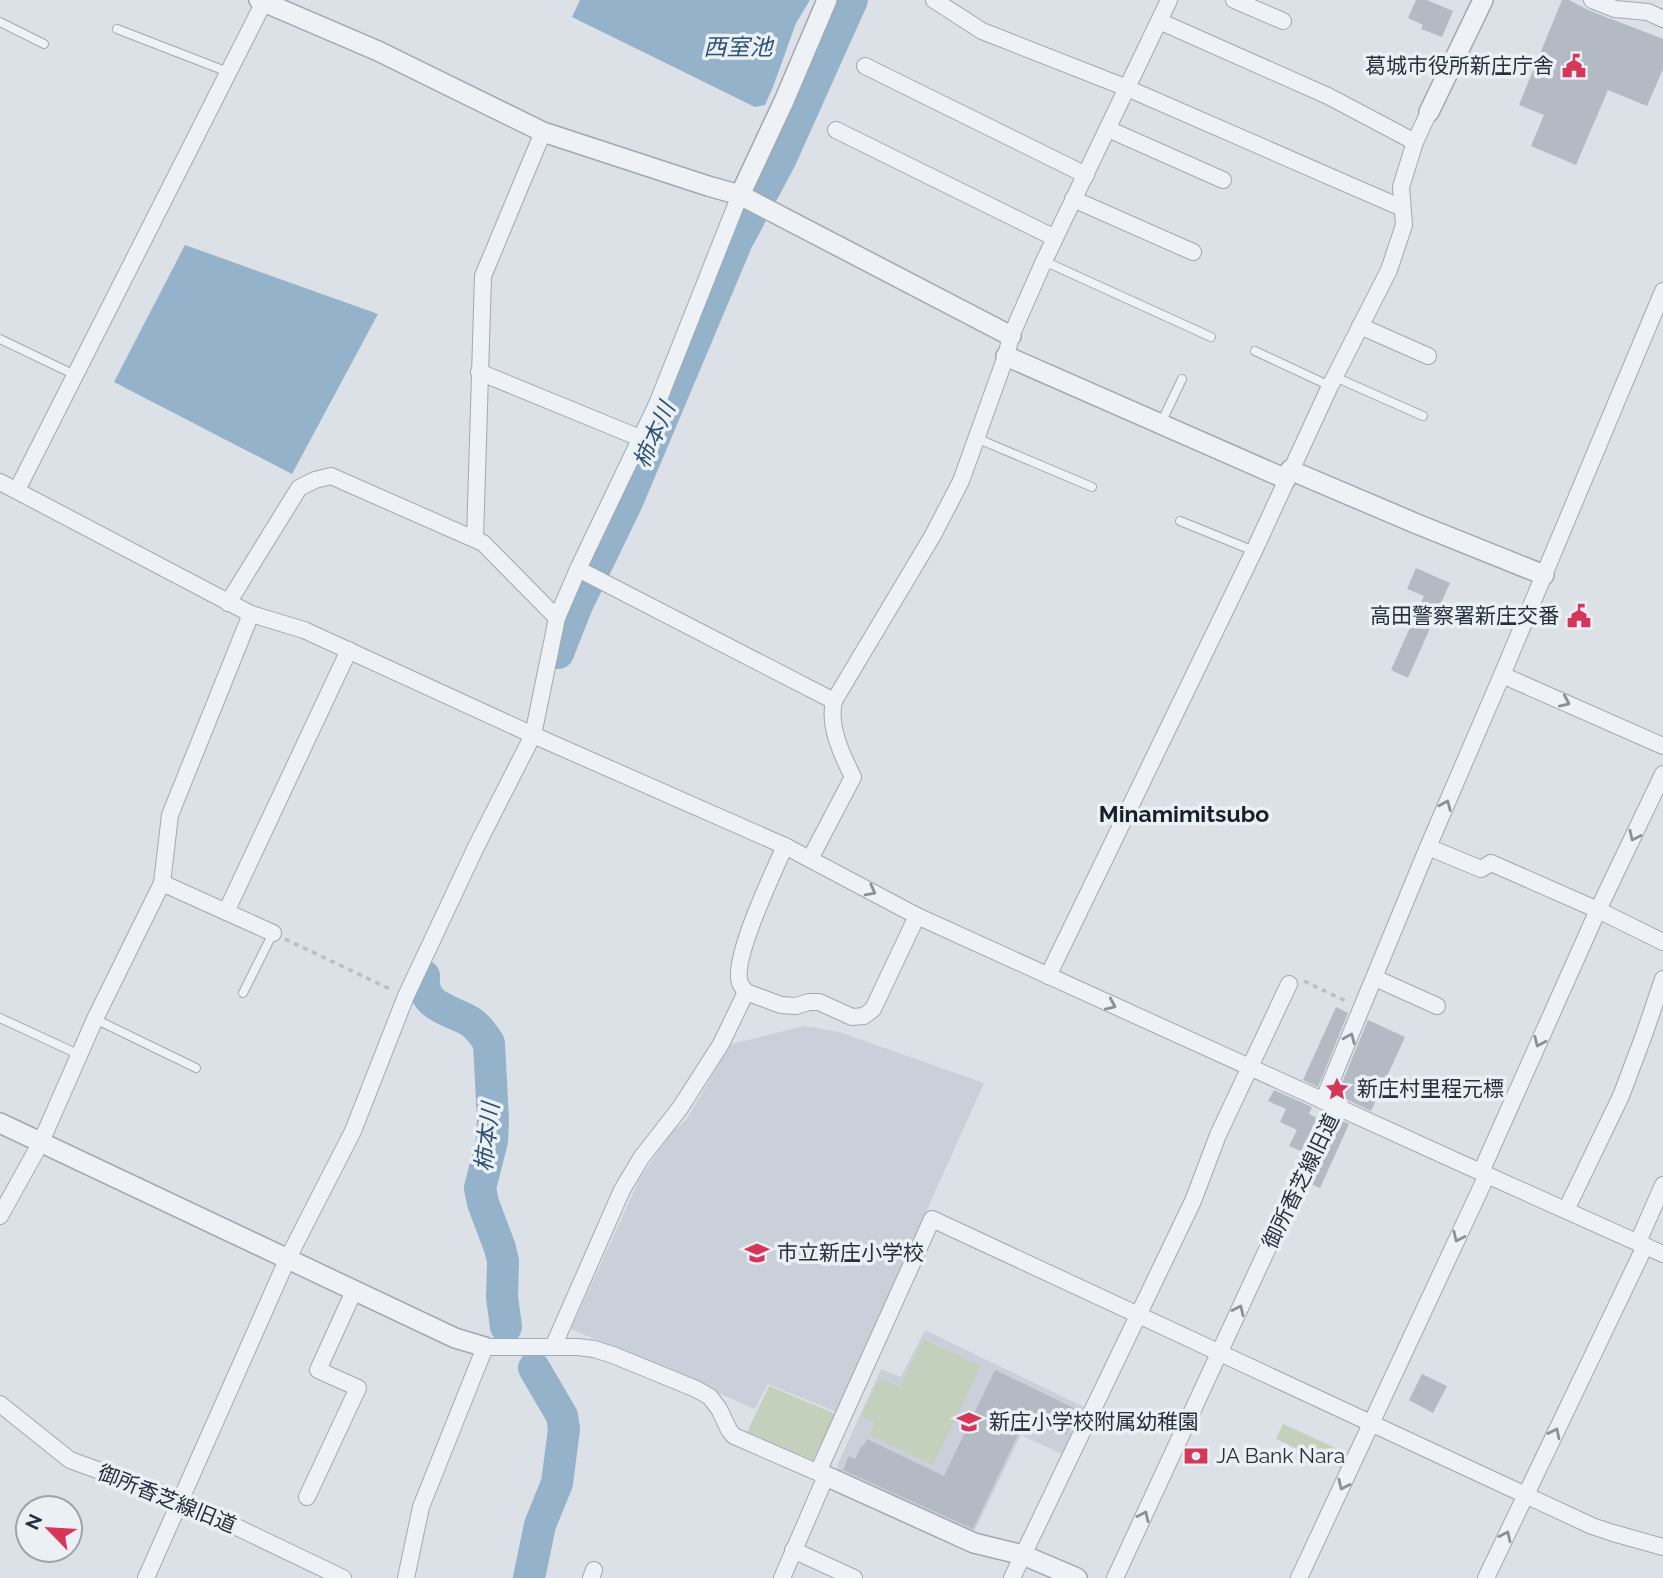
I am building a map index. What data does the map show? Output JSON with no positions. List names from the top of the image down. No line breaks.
{"streets":{"street":["御所香芝線旧道"]},"districts":["Minamimitsubo"],"water":["西室池","柿本川"],"places":{"public building":["葛城市役所新庄庁舎","高田警察署新庄交番"],"place":["新庄村里程元標"],"school or university":["市立新庄小学校","新庄小学校附属幼稚園"],"bank":["JA Bank Nara"]},"north":"top left"}
